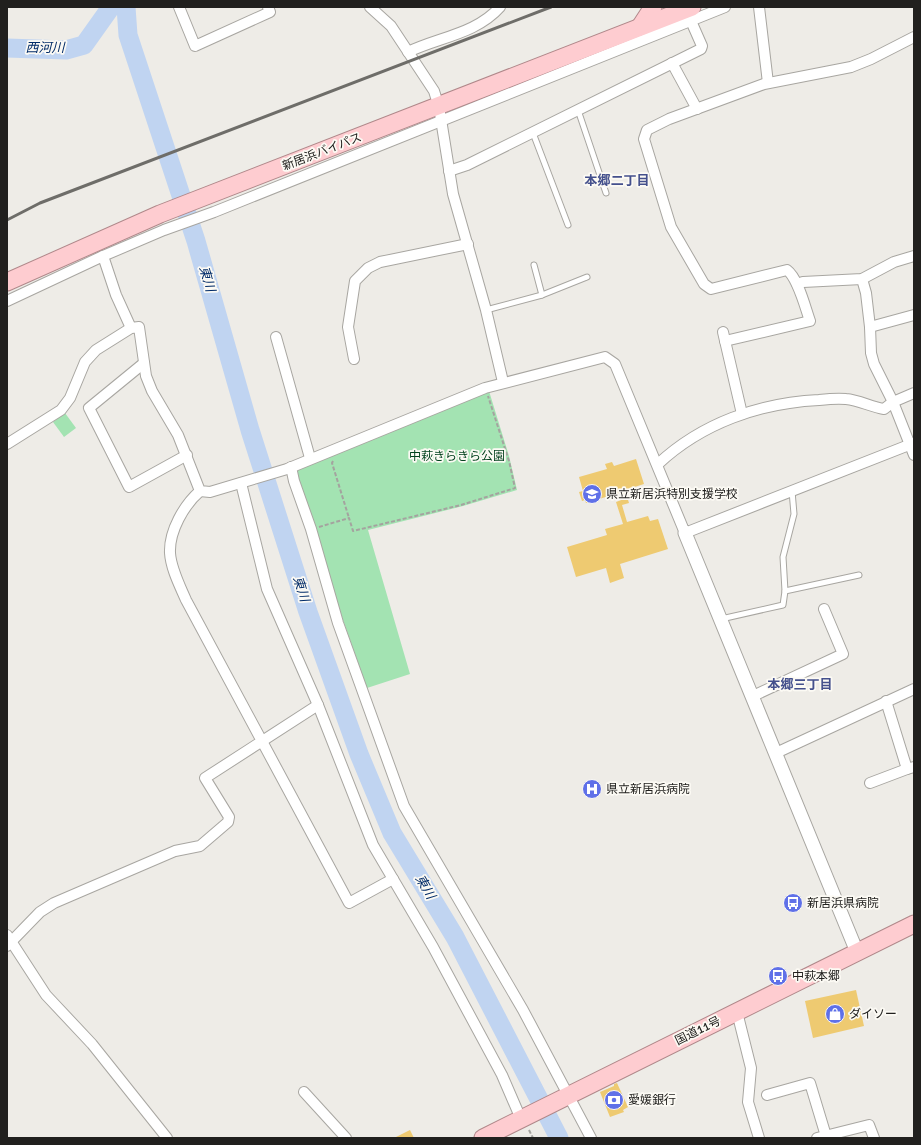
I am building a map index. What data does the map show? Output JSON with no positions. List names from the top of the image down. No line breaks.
{"streets":{"highway":["新居浜バイパス","国道11号"]},"districts":["本郷二丁目","本郷三丁目"],"water":["西河川","東川"],"parks":["中萩きらきら公園"],"places":{"school or university":["県立新居浜特別支援学校"],"hospital":["県立新居浜病院"],"bus stop":["新居浜県病院","中萩本郷"],"shop":["ダイソー"],"bank":["愛媛銀行"]}}
